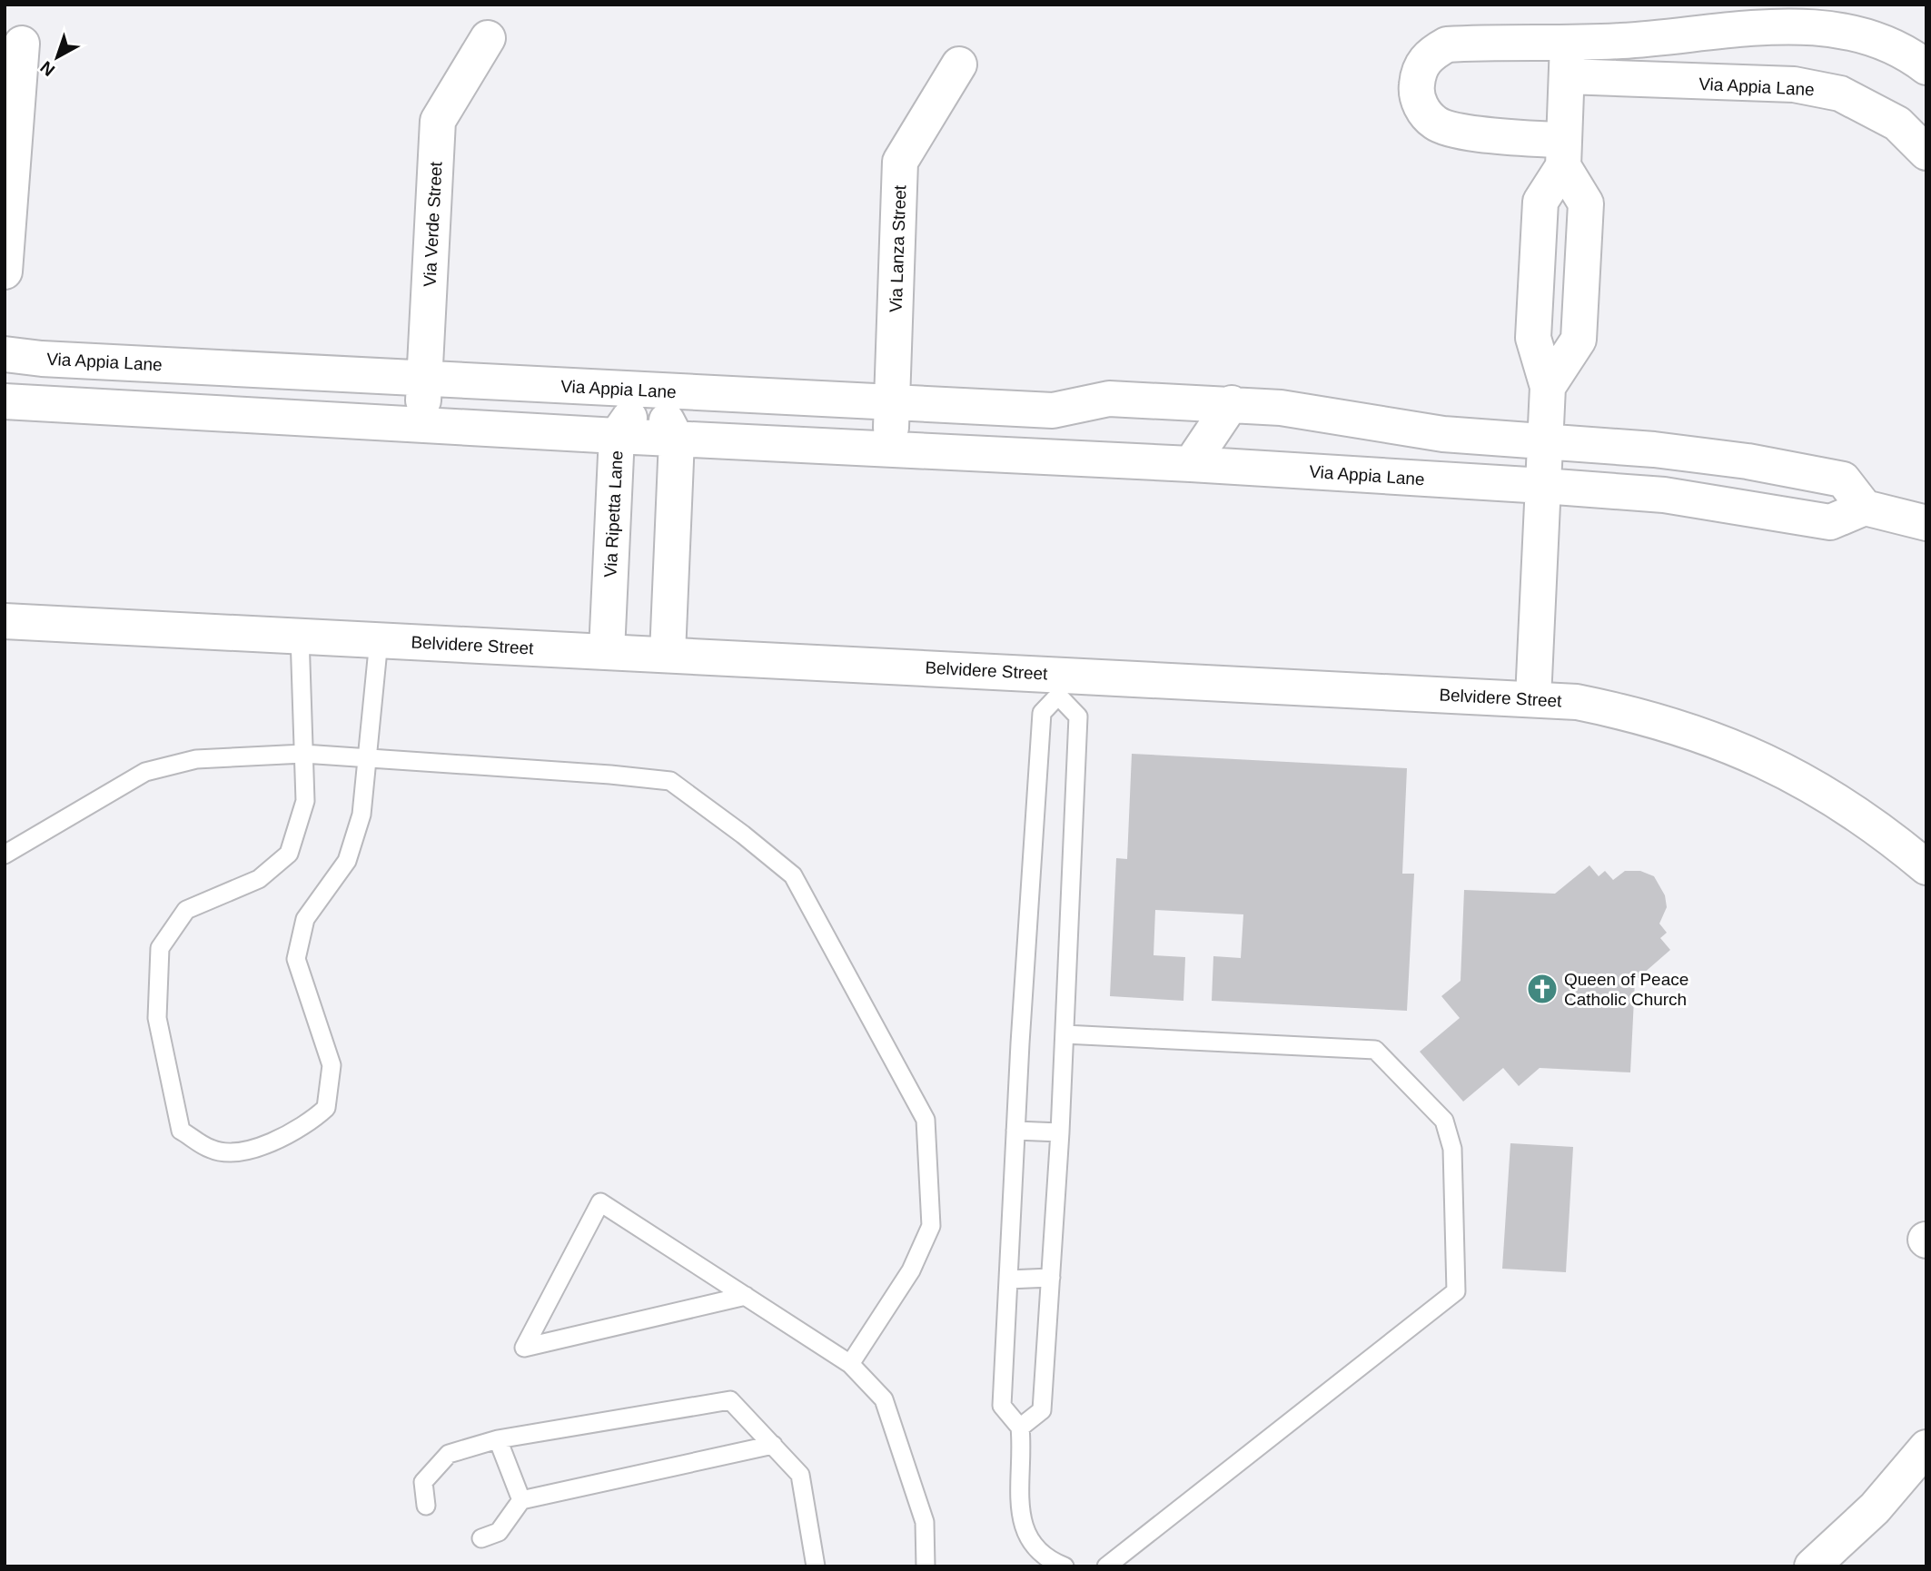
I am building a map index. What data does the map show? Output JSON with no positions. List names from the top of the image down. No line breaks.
{"streets":{"street":["Via Appia Lane","Via Verde Street","Via Lanza Street","Via Ripetta Lane","Belvidere Street"]},"crossings":[["Via Appia Lane","Via Verde Street"],["Via Appia Lane","Via Lanza Street"],["Via Appia Lane","Via Ripetta Lane"],["Via Ripetta Lane","Belvidere Street"]],"places":{"church":["Queen of Peace Catholic Church"]},"north":"bottom left"}
